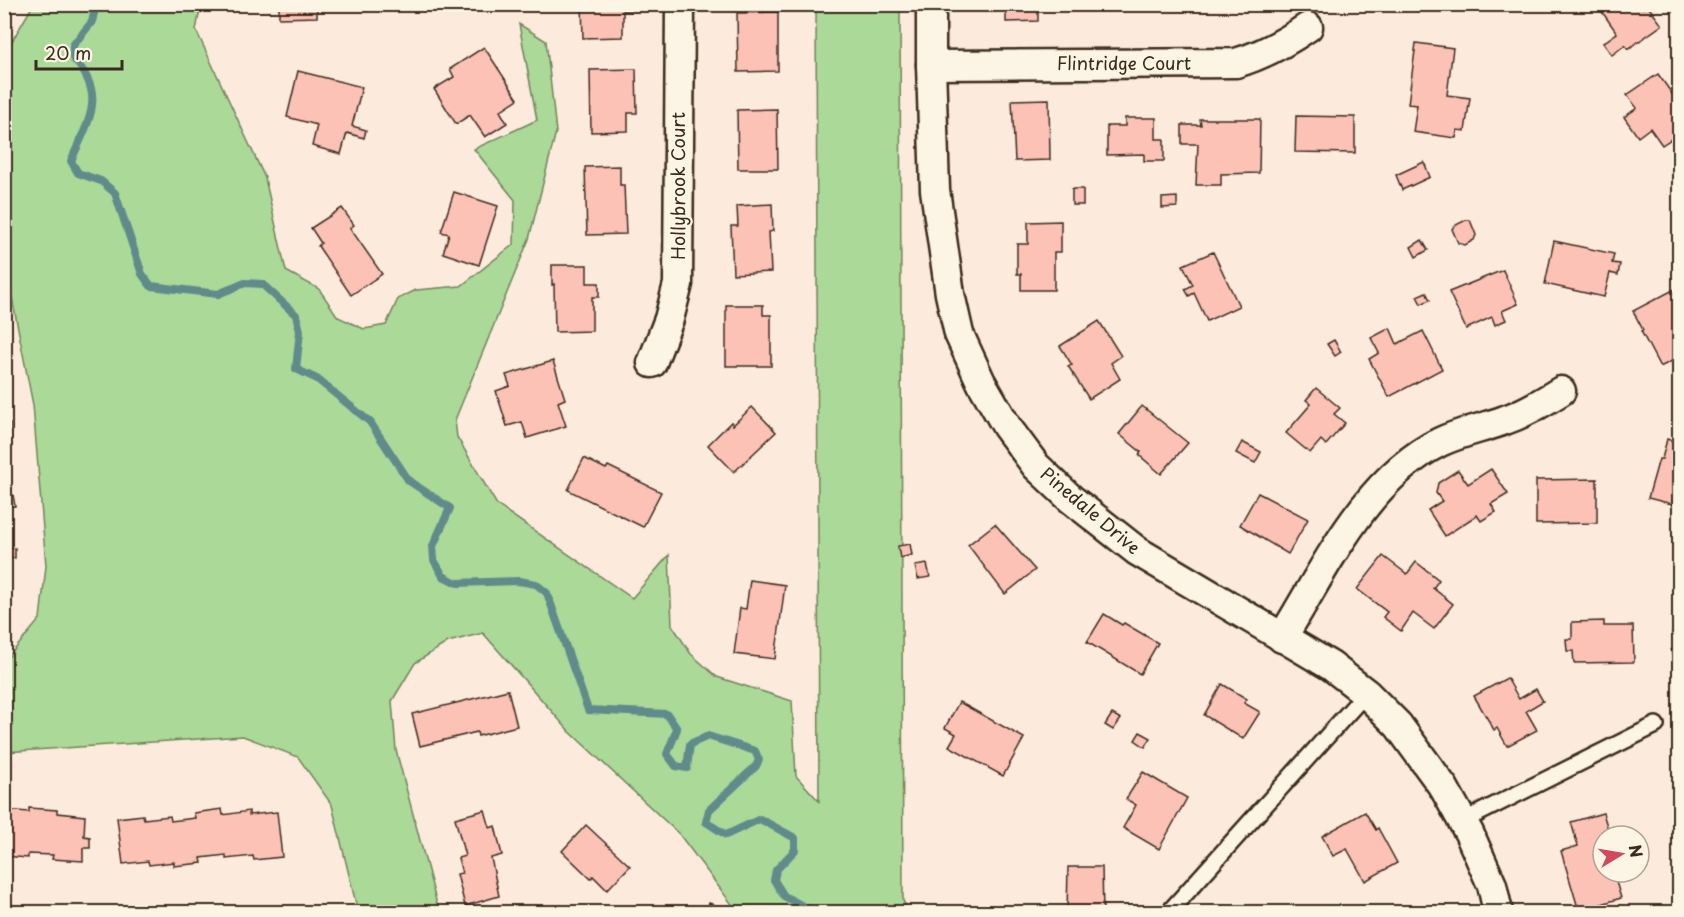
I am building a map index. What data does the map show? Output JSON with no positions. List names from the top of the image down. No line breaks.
{"streets":{"street":["Flintridge Court","Hollybrook Court","Pinedale Drive"]},"crossings":[["Flintridge Court","Pinedale Drive"]],"scale_bar":"20 m","north":"right"}
